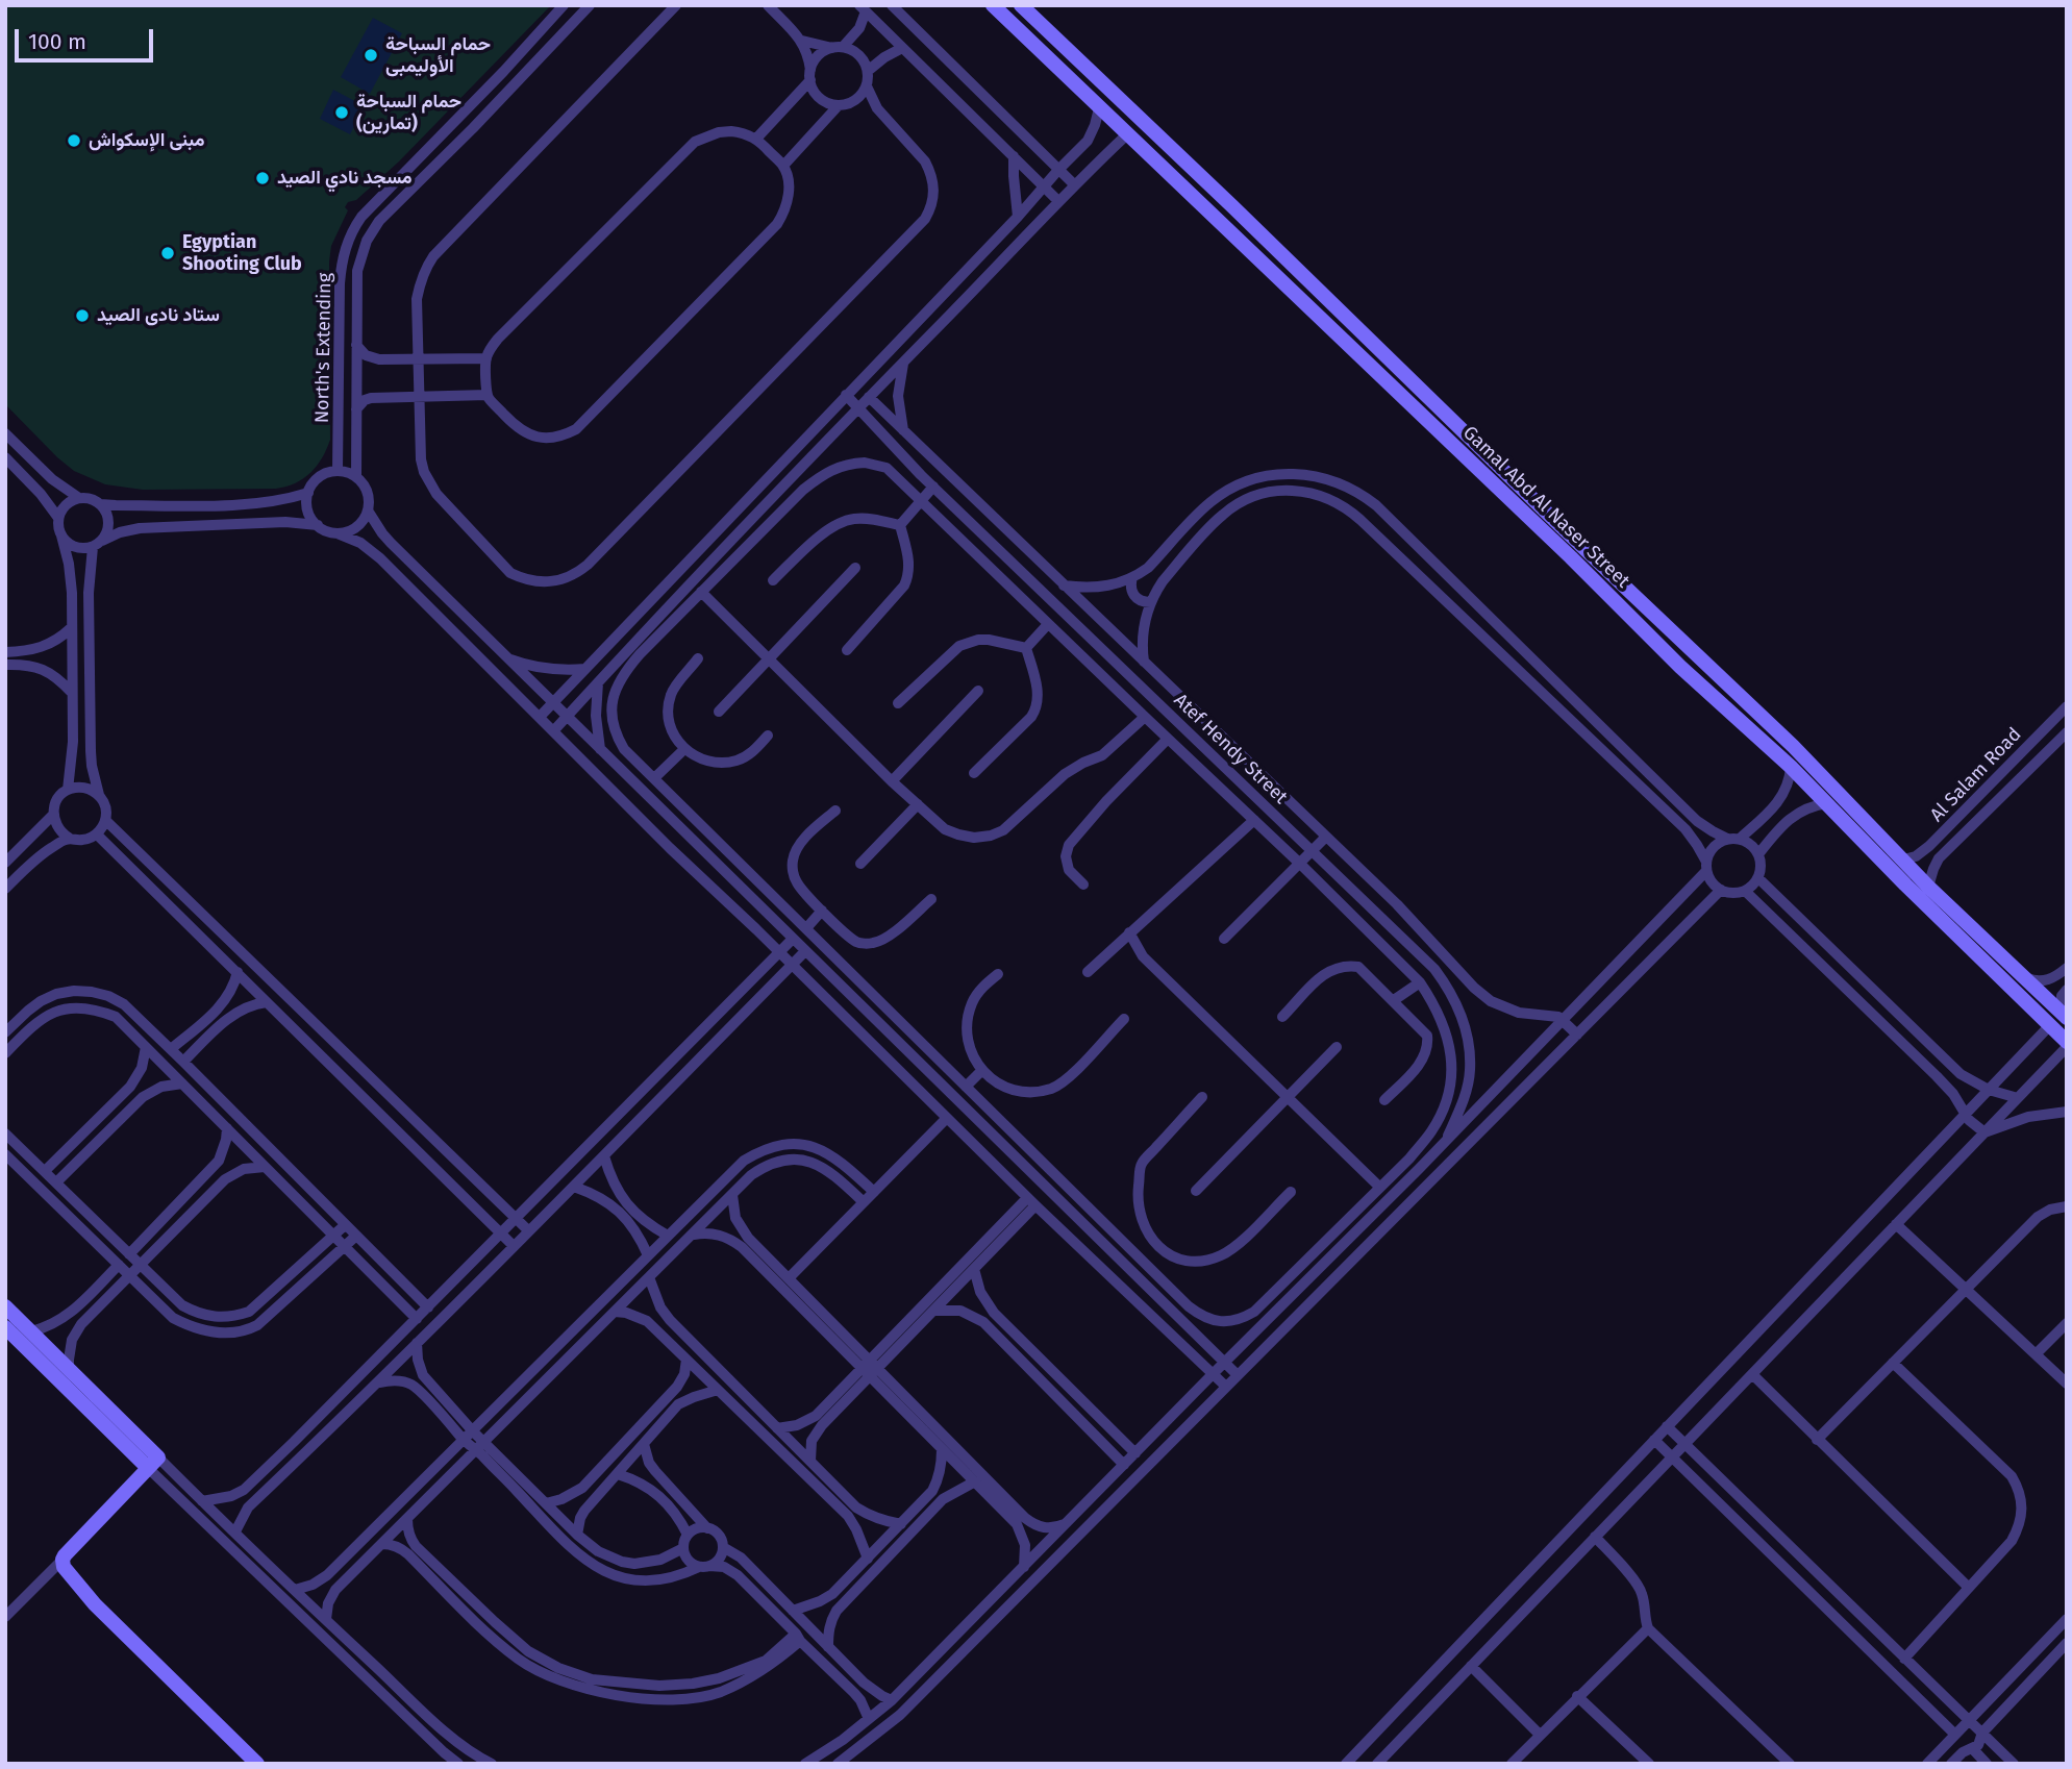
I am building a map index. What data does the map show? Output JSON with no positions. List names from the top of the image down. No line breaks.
{"streets":{"main road":["Gamal Abd Al Naser Street"],"street":["North's Extending","Atef Hendy Street","Al Salam Road"]},"crossings":[["Gamal Abd Al Naser Street","Al Salam Road"]],"places":["حمام السباحة الأوليمبى","حمام السباحة (تمارين)","مبنى الإسكواش","مسجد نادي الصيد","Egyptian Shooting Club","ستاد نادى الصيد"],"scale_bar":"100 m"}
